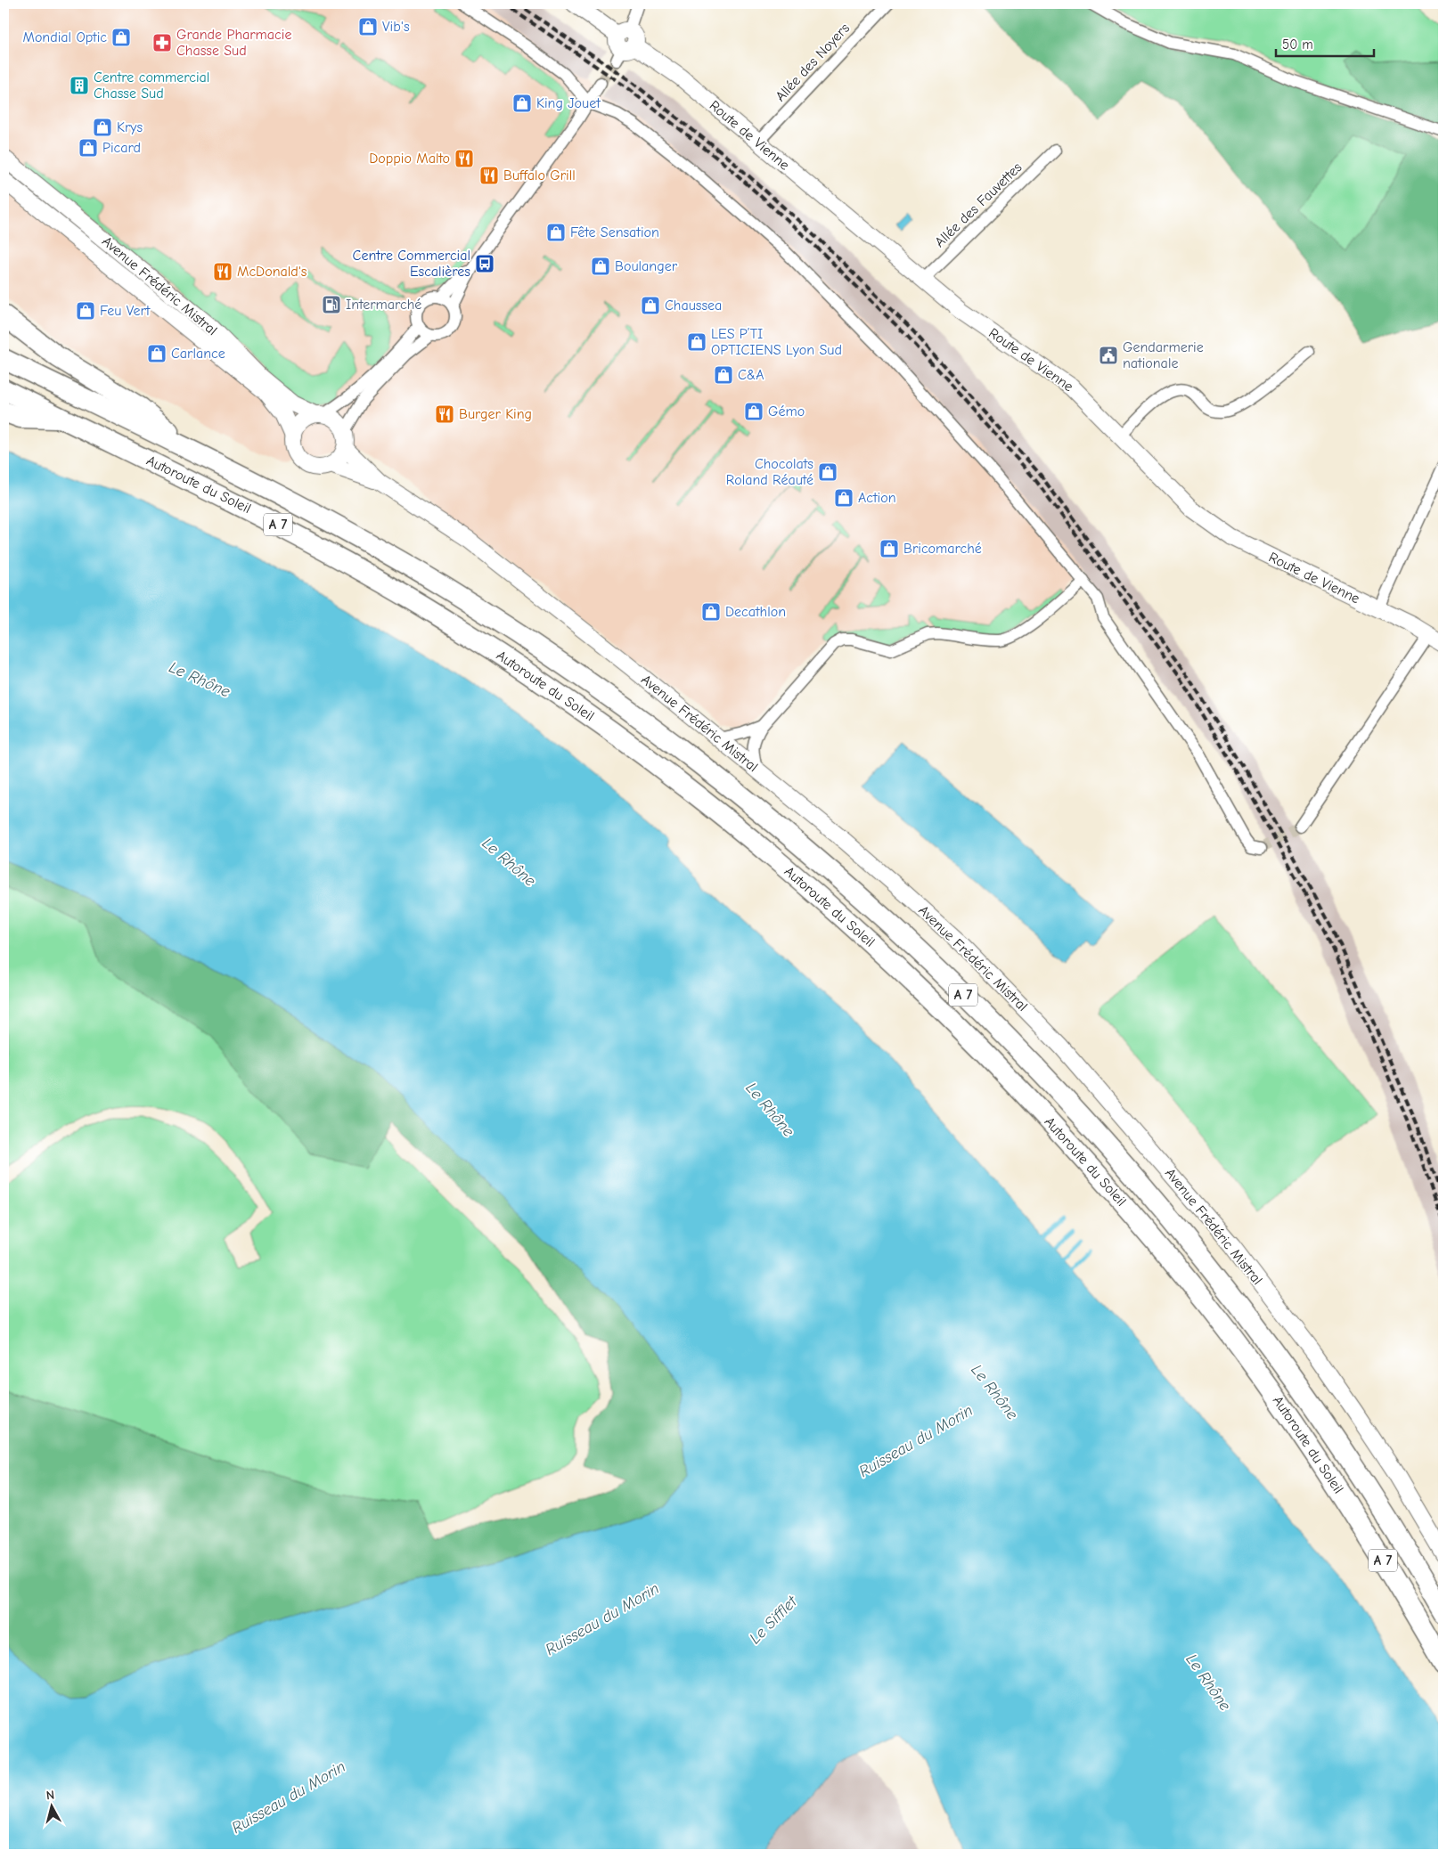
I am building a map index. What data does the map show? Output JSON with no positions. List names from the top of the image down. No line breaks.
{"streets":{"highway":["Autoroute du Soleil","A 7"],"main road":["Route de Vienne","Avenue Frédéric Mistral"],"street":["Allée des Noyers","Allée des Fauvettes"]},"crossings":[["Allée des Noyers","Route de Vienne"],["Route de Vienne","Allée des Fauvettes"]],"water":["Le Rhône","Ruisseau du Morin","Le Sifflet"],"places":{"shop":["Vib's","Mondial Optic","King Jouet","Krys","Picard","Fête Sensation","Boulanger","Chaussea","Feu Vert","LES P’TI OPTICIENS Lyon Sud","Carlance","C&A","Gémo","Chocolats Roland Réauté","Action","Bricomarché","Decathlon"],"pharmacy":["Grande Pharmacie Chasse Sud"],"building":["Centre commercial Chasse Sud"],"restaurant":["Doppio Malto","Buffalo Grill","McDonald's","Burger King"],"bus stop":["Centre Commercial Escalières"],"fuel station":["Intermarché"],"public building":["Gendarmerie nationale"]},"scale_bar":"50 m","north":"top"}
